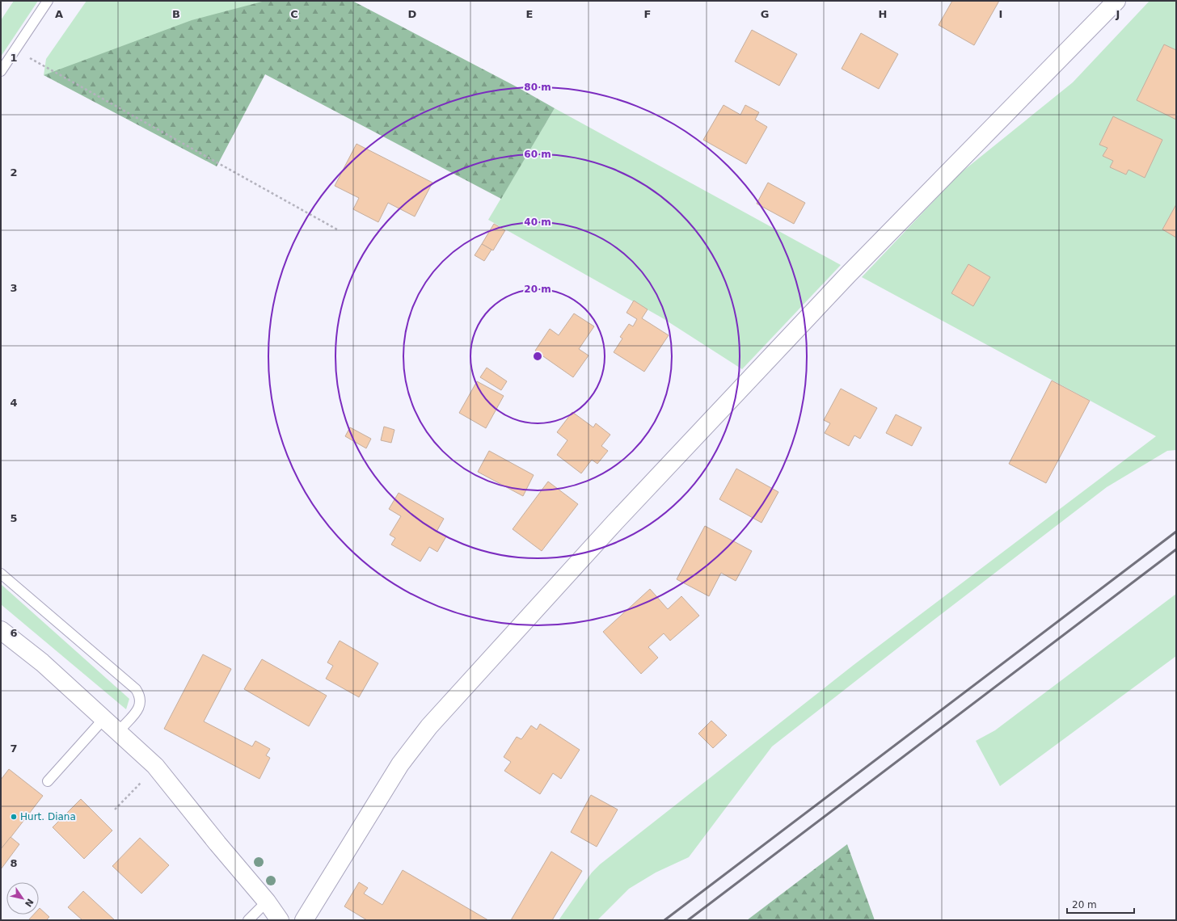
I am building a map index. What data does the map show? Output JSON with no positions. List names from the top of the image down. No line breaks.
{"places":["Hurt. Diana"],"scale_bar":"20 m","north":"bottom right","grid":{"columns":["A","B","C","D","E","F","G","H","I","J"],"rows":["1","2","3","4","5","6","7","8"]},"rings":["80 m","60 m","40 m","20 m"]}
